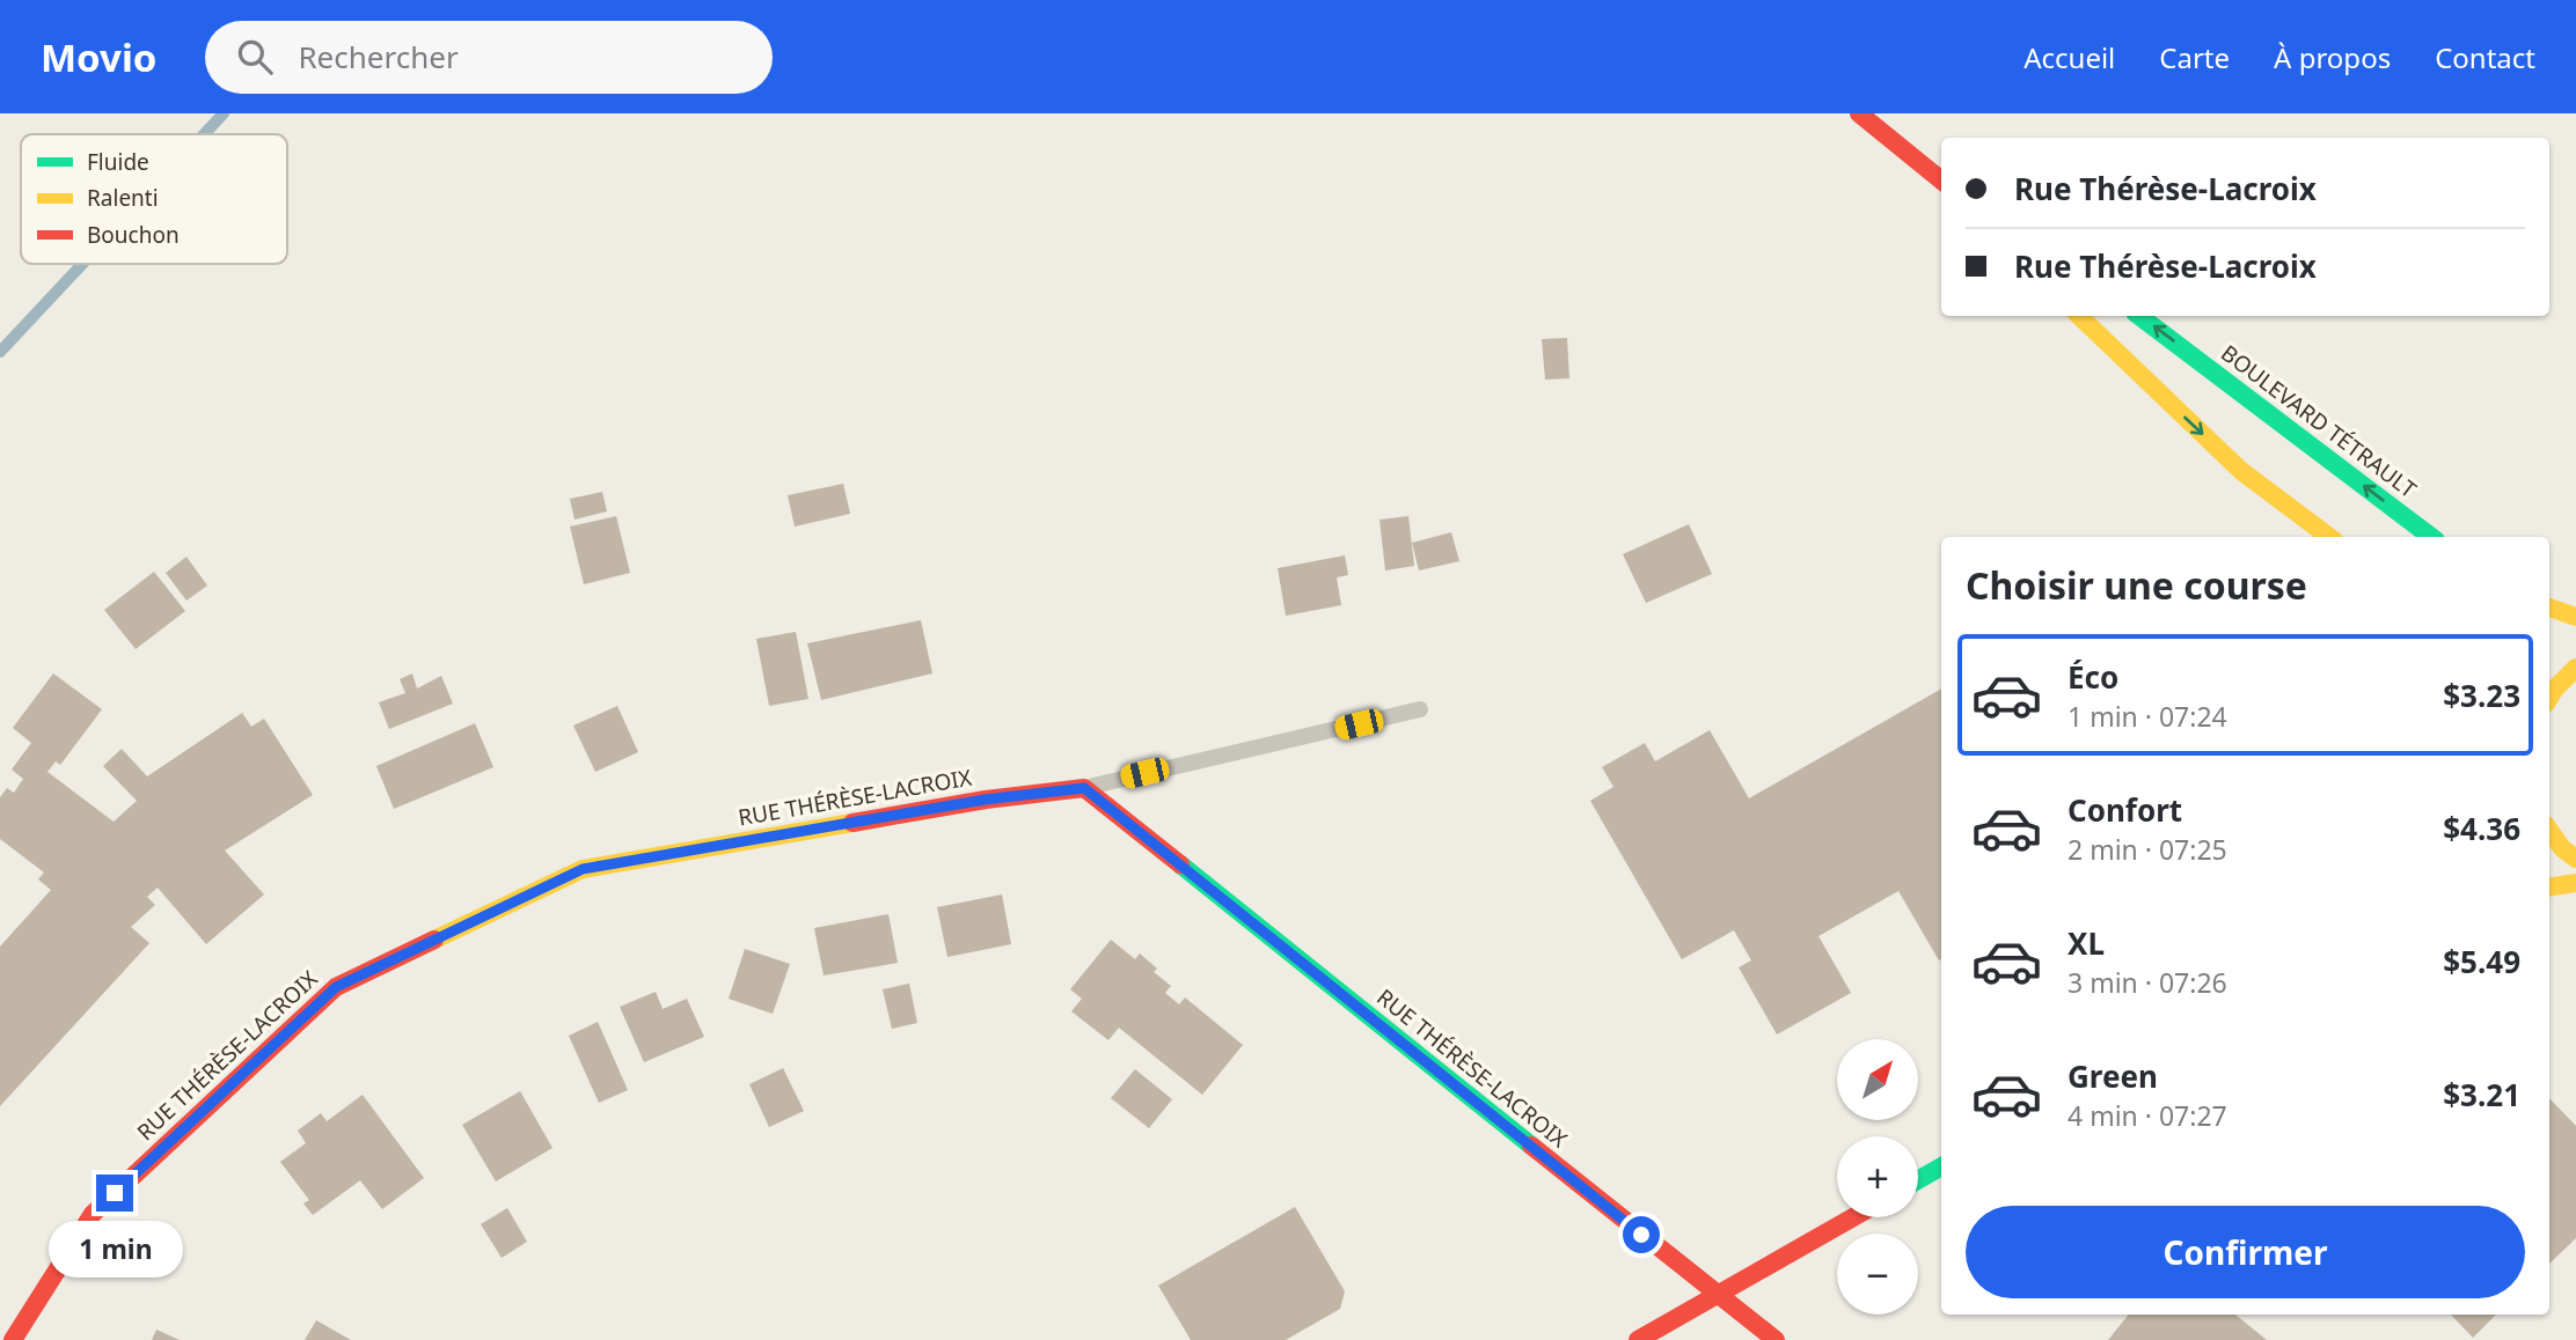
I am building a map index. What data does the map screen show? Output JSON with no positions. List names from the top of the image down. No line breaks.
{"streets":{"main road":["BOULEVARD TÉTRAULT","RUE THÉRÈSE-LACROIX"]},"legend":["Fluide","Ralenti","Bouchon"],"north":"top right","page":{"header":"Movio","search":"Rechercher","nav":["Accueil","Carte","À propos","Contact"],"banner":["Rue Thérèse-Lacroix","Rue Thérèse-Lacroix"],"heading":"Choisir une course","list":[{"name":"Éco","note":"1 min · 07:24","value":"$3.23"},{"name":"Confort","note":"2 min · 07:25","value":"$4.36"},{"name":"XL","note":"3 min · 07:26","value":"$5.49"},{"name":"Green","note":"4 min · 07:27","value":"$3.21"}],"map_buttons":["+","−"],"buttons":"Confirmer","bubble":"1 min"}}
